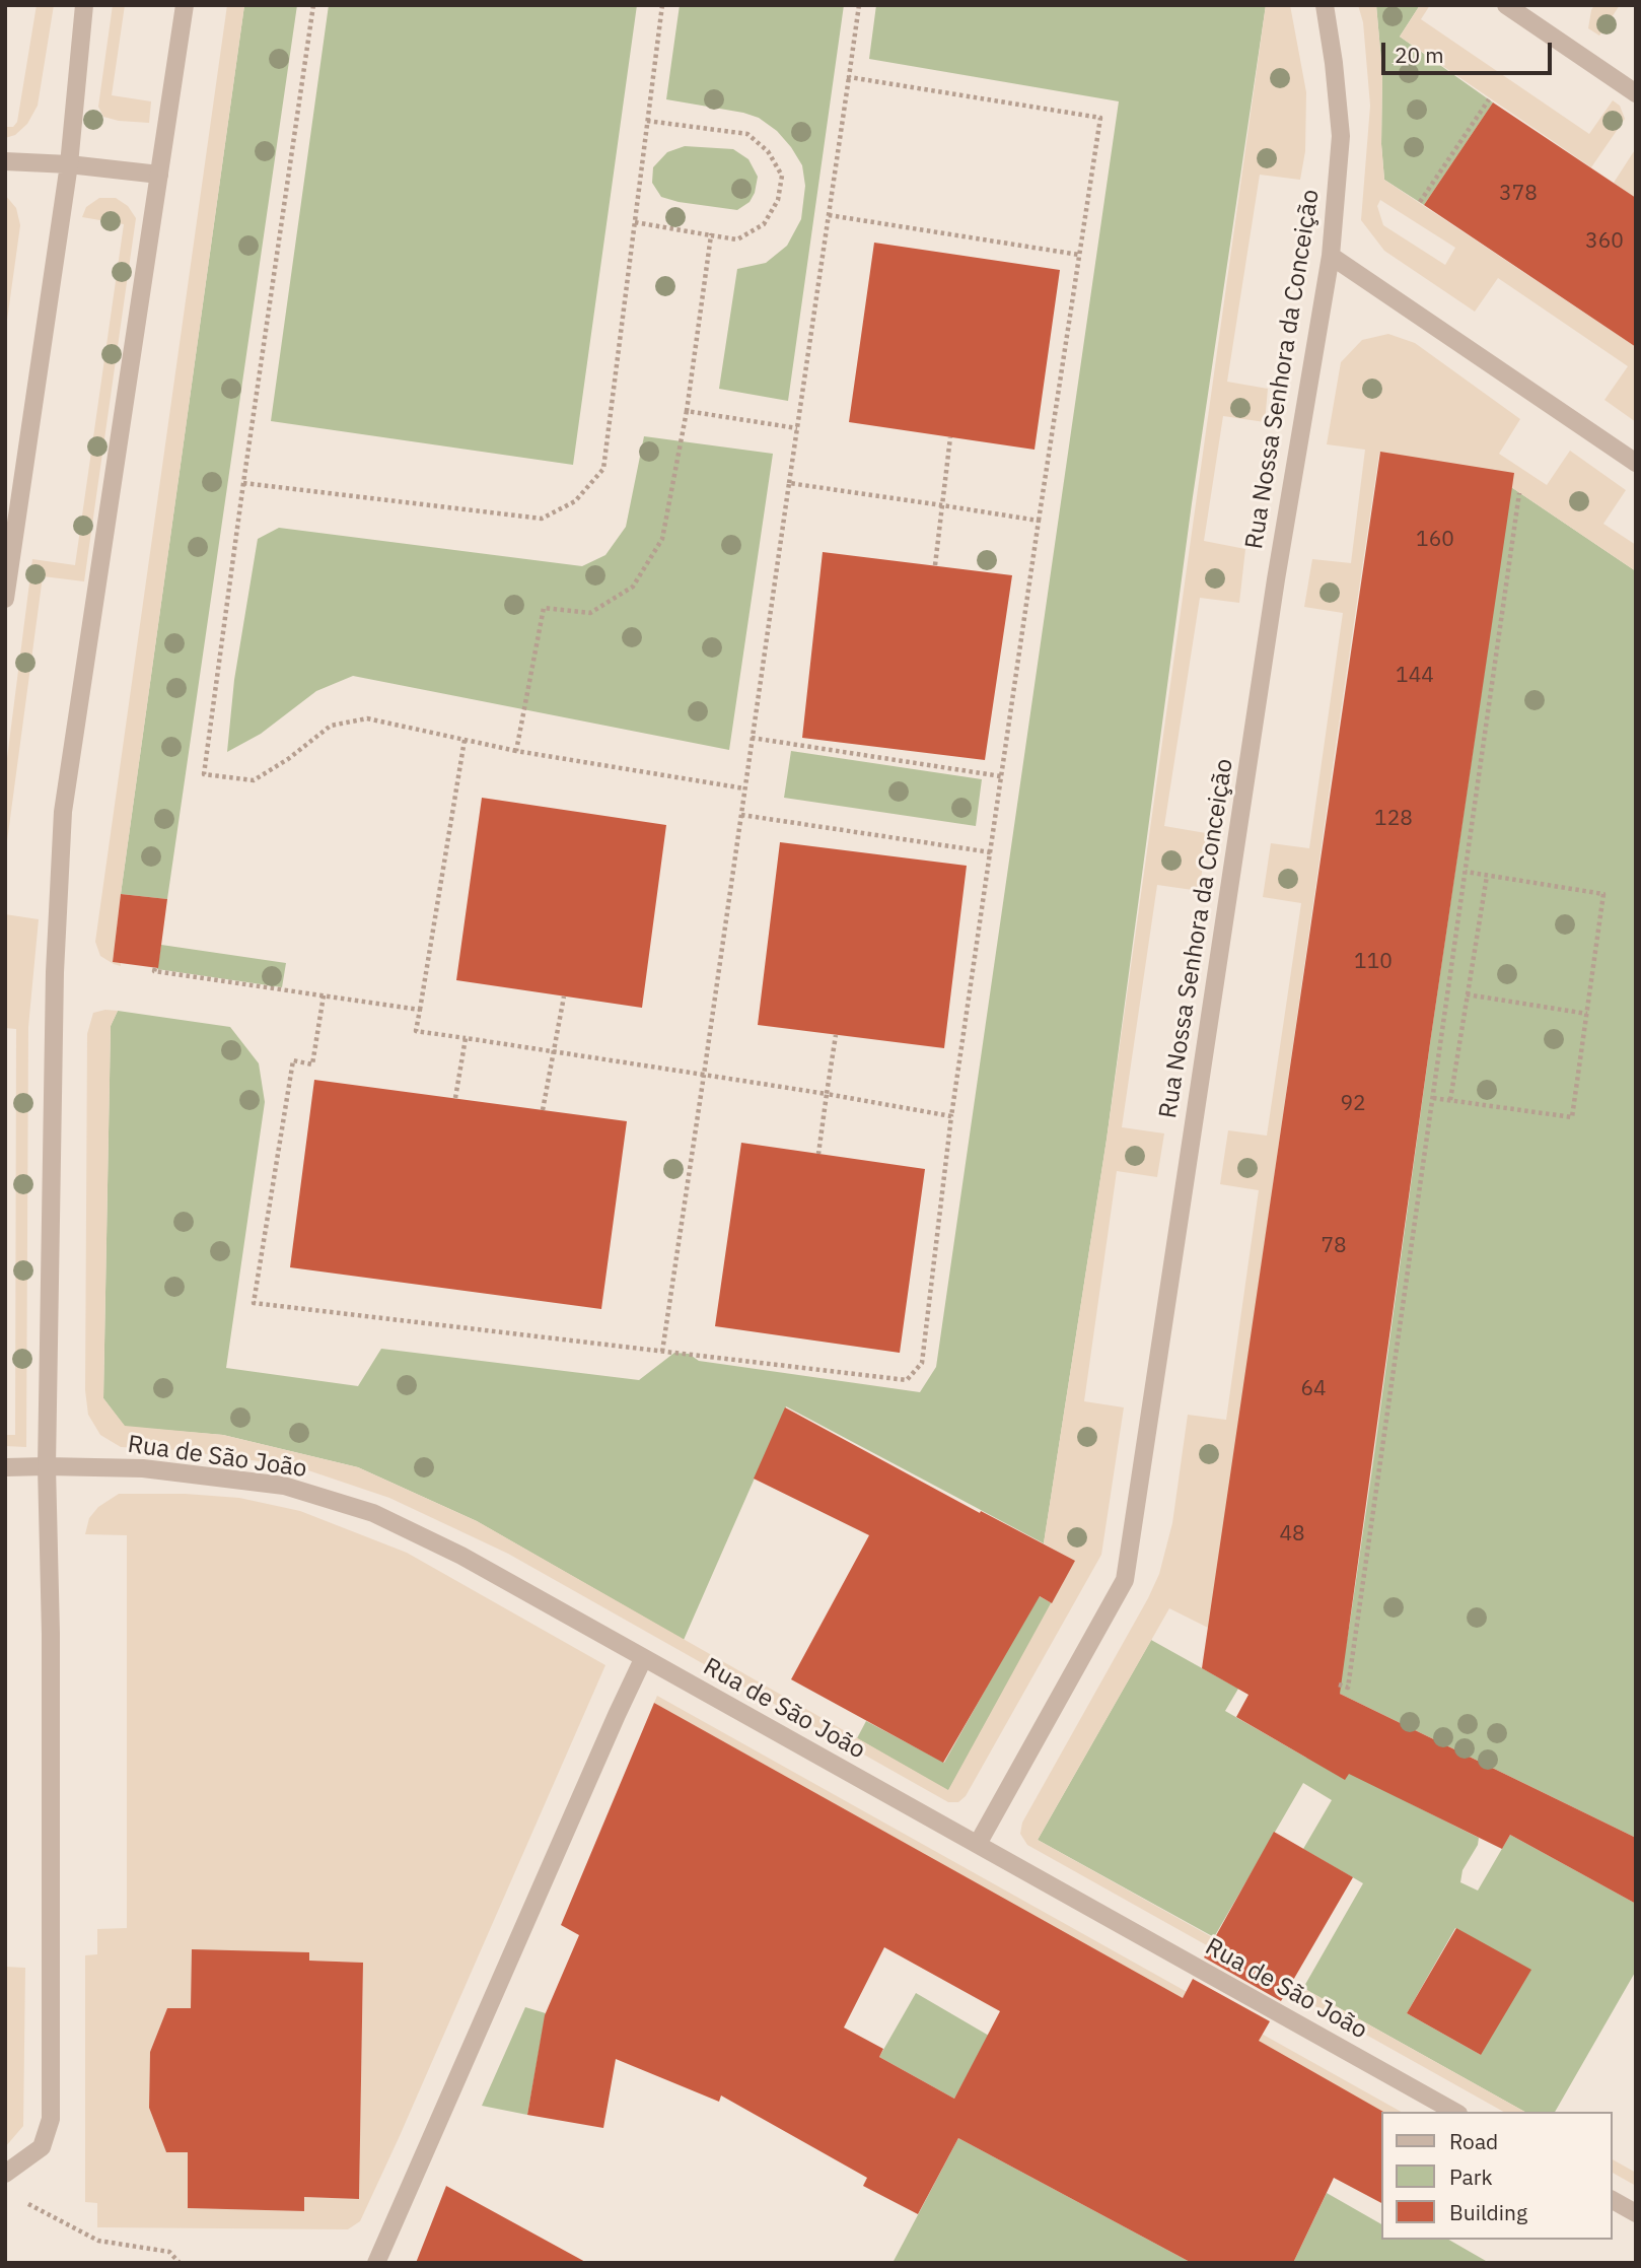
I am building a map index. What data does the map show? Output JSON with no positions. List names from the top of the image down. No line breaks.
{"streets":{"street":["Rua Nossa Senhora da Conceição","Rua de São João"]},"crossings":[["Rua Nossa Senhora da Conceição","Rua de São João"]],"house_numbers":["378","360","160","144","128","110","92","78","64","48"],"legend":["Road","Park","Building"],"scale_bar":"20 m"}
